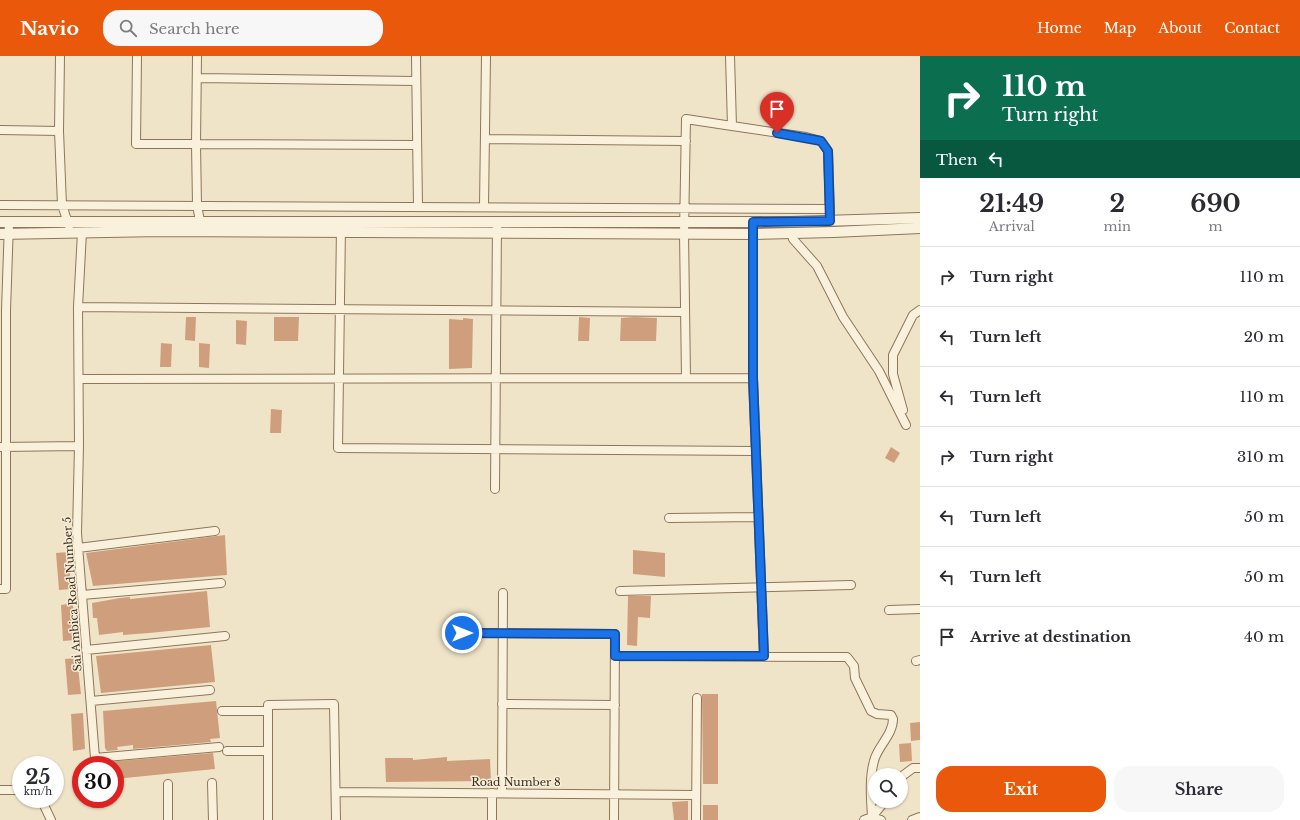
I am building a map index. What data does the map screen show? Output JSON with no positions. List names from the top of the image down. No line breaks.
{"streets":{"street":["Sai Ambica Road Number 5","Road Number 8"]},"page":{"header":"Navio","search":"Search here","nav":["Home","Map","About","Contact"],"turn":["110 m","Turn right"],"then":"Then","eta":["21:49","Arrival","2","min","690","m"],"list":[{"name":"Turn right","value":"110 m"},{"name":"Turn left","value":"20 m"},{"name":"Turn left","value":"110 m"},{"name":"Turn right","value":"310 m"},{"name":"Turn left","value":"50 m"},{"name":"Turn left","value":"50 m"},{"name":"Arrive at destination","value":"40 m"}],"speed":"25 km/h","limit":"30","buttons":["Exit","Share"]}}
